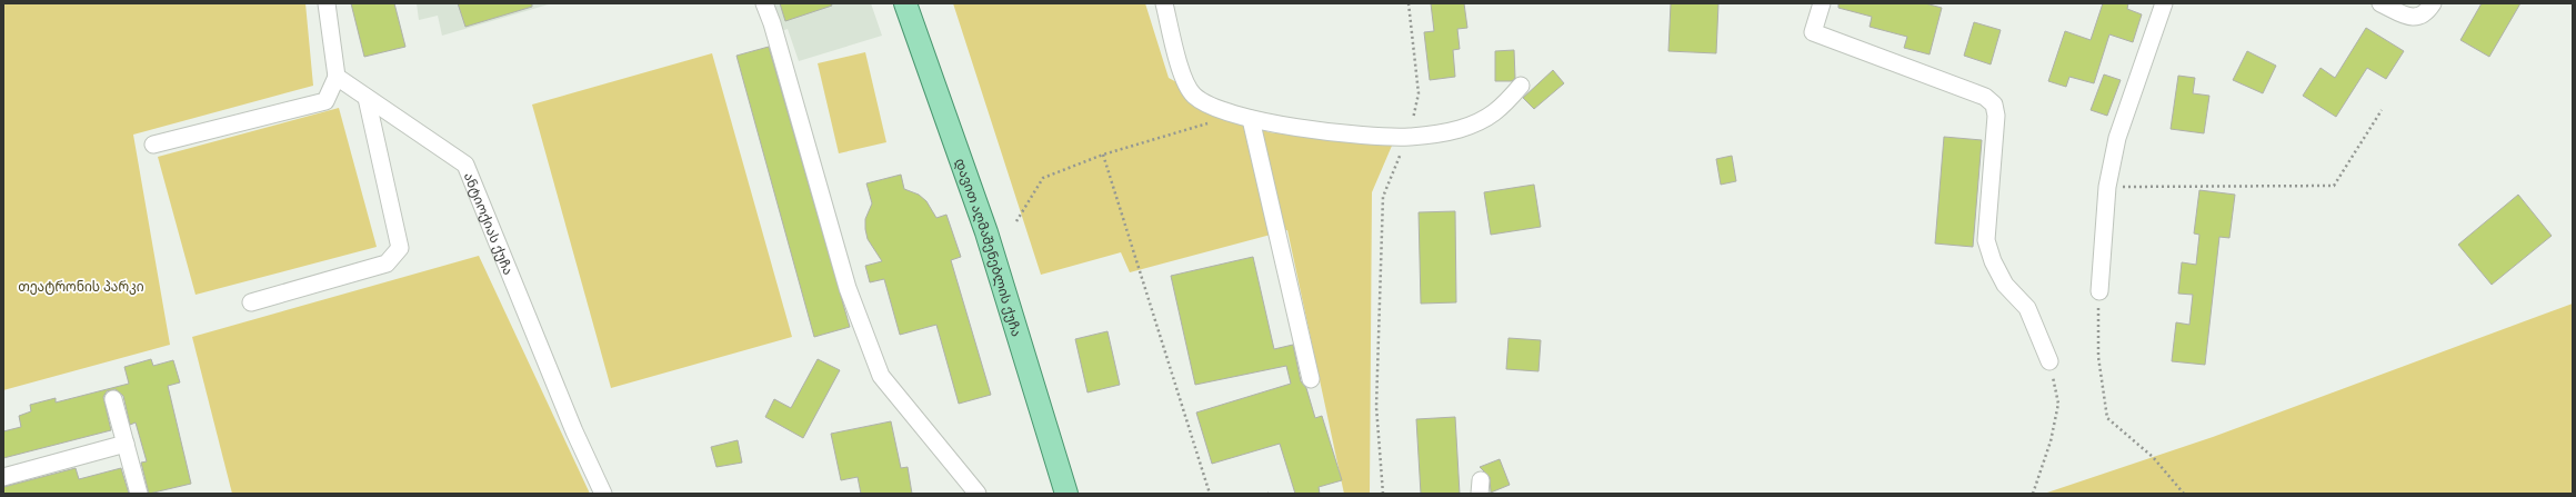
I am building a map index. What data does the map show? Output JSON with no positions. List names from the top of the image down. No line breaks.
{"streets":{"main road":["დავით აღმაშენებლის ქუჩა"],"street":["ანტიოქიას ქუჩა"]},"parks":["თეატრონის პარკი"]}
